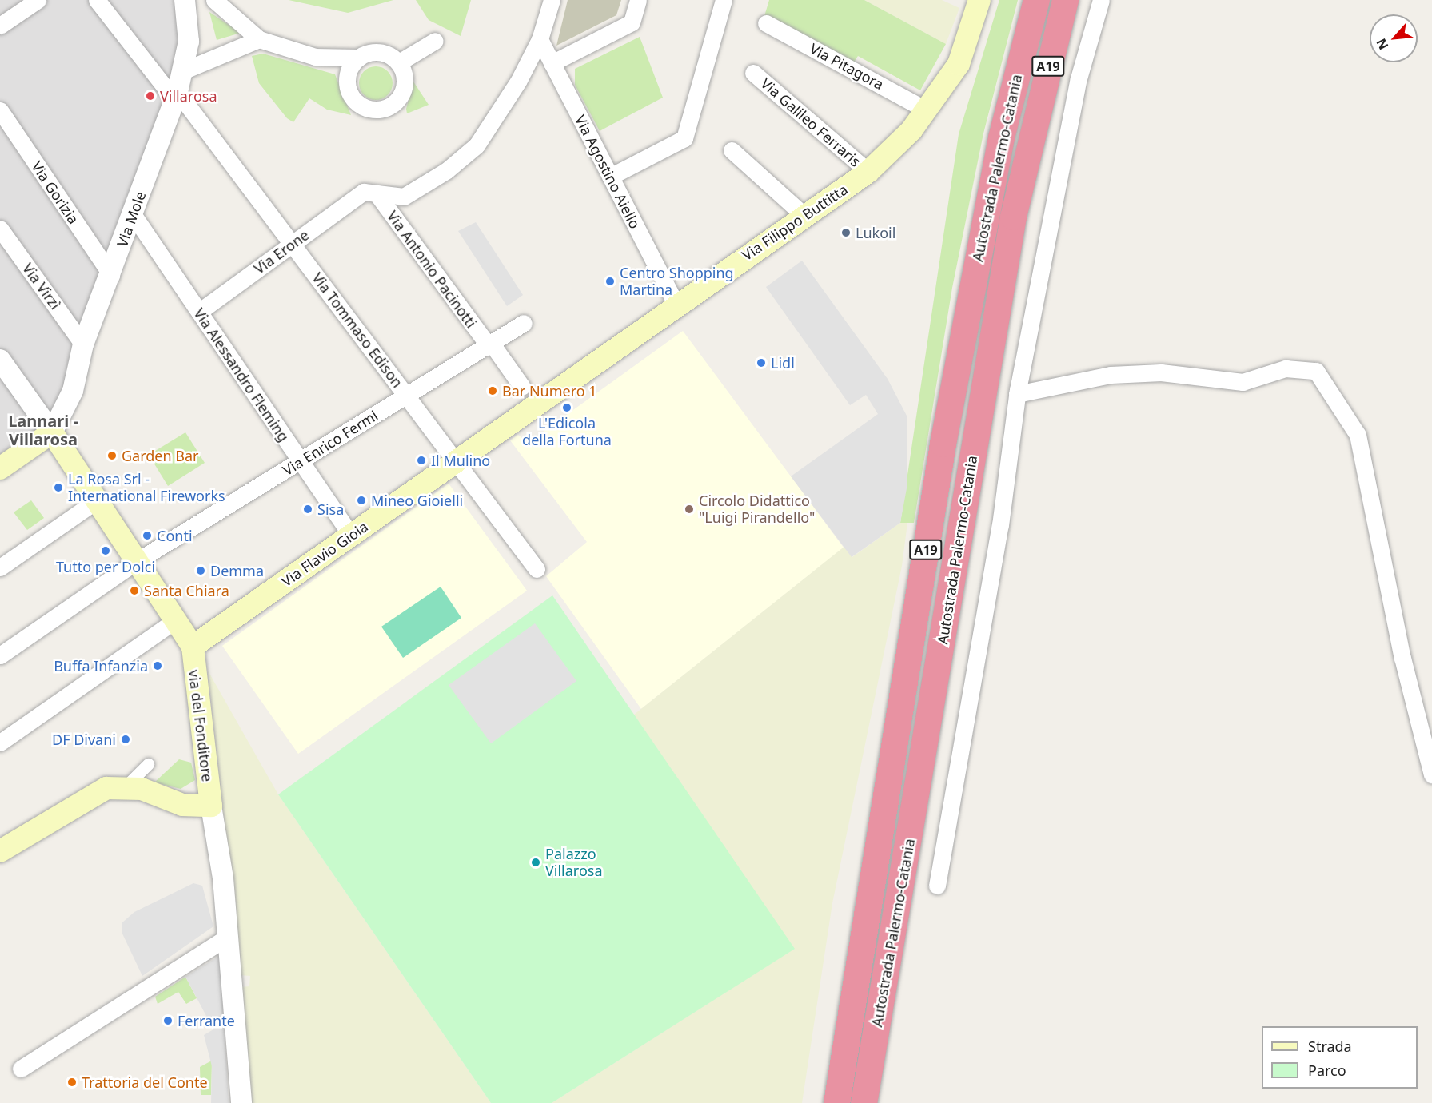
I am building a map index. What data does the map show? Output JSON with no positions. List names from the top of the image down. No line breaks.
{"streets":{"highway":["A19","Autostrada Palermo-Catania"],"main road":["Via Filippo Buttitta","Via Flavio Gioia","via del Fonditore"],"street":["Via Pitagora","Via Galileo Ferraris","Via Agostino Aiello","Via Gorizia","Via Mole","Via Erone","Via Antonio Pacinotti","Via Virzì","Via Tommaso Edison","Via Alessandro Fleming","Via Enrico Fermi"]},"crossings":[["Via Pitagora","Via Filippo Buttitta"],["Via Galileo Ferraris","Via Filippo Buttitta"],["Via Agostino Aiello","Via Filippo Buttitta"],["Via Gorizia","Via Mole"],["Via Mole","Via Virzì"],["Via Mole","Via Tommaso Edison"],["Via Mole","Via Alessandro Fleming"],["Via Filippo Buttitta","Via Tommaso Edison"],["Via Filippo Buttitta","Via Flavio Gioia"],["Via Erone","Via Antonio Pacinotti"],["Via Erone","Via Tommaso Edison"],["Via Erone","Via Alessandro Fleming"],["Via Antonio Pacinotti","Via Enrico Fermi"],["Via Tommaso Edison","Via Enrico Fermi"],["Via Tommaso Edison","Via Flavio Gioia"],["Via Alessandro Fleming","Via Enrico Fermi"],["Via Alessandro Fleming","Via Flavio Gioia"],["Via Flavio Gioia","via del Fonditore"]],"districts":["Lannari - Villarosa"],"places":["Villarosa","Lukoil","Centro Shopping Martina","Lidl","Bar Numero 1","L'Edicola della Fortuna","Garden Bar","Il Mulino","La Rosa Srl - International Fireworks","Mineo Gioielli","Sisa","Circolo Didattico \"Luigi Pirandello\"","Conti","Tutto per Dolci","Demma","Santa Chiara","Buffa Infanzia","DF Divani","Palazzo Villarosa","Ferrante","Trattoria del Conte"],"legend":["Strada","Parco"],"north":"bottom left"}
